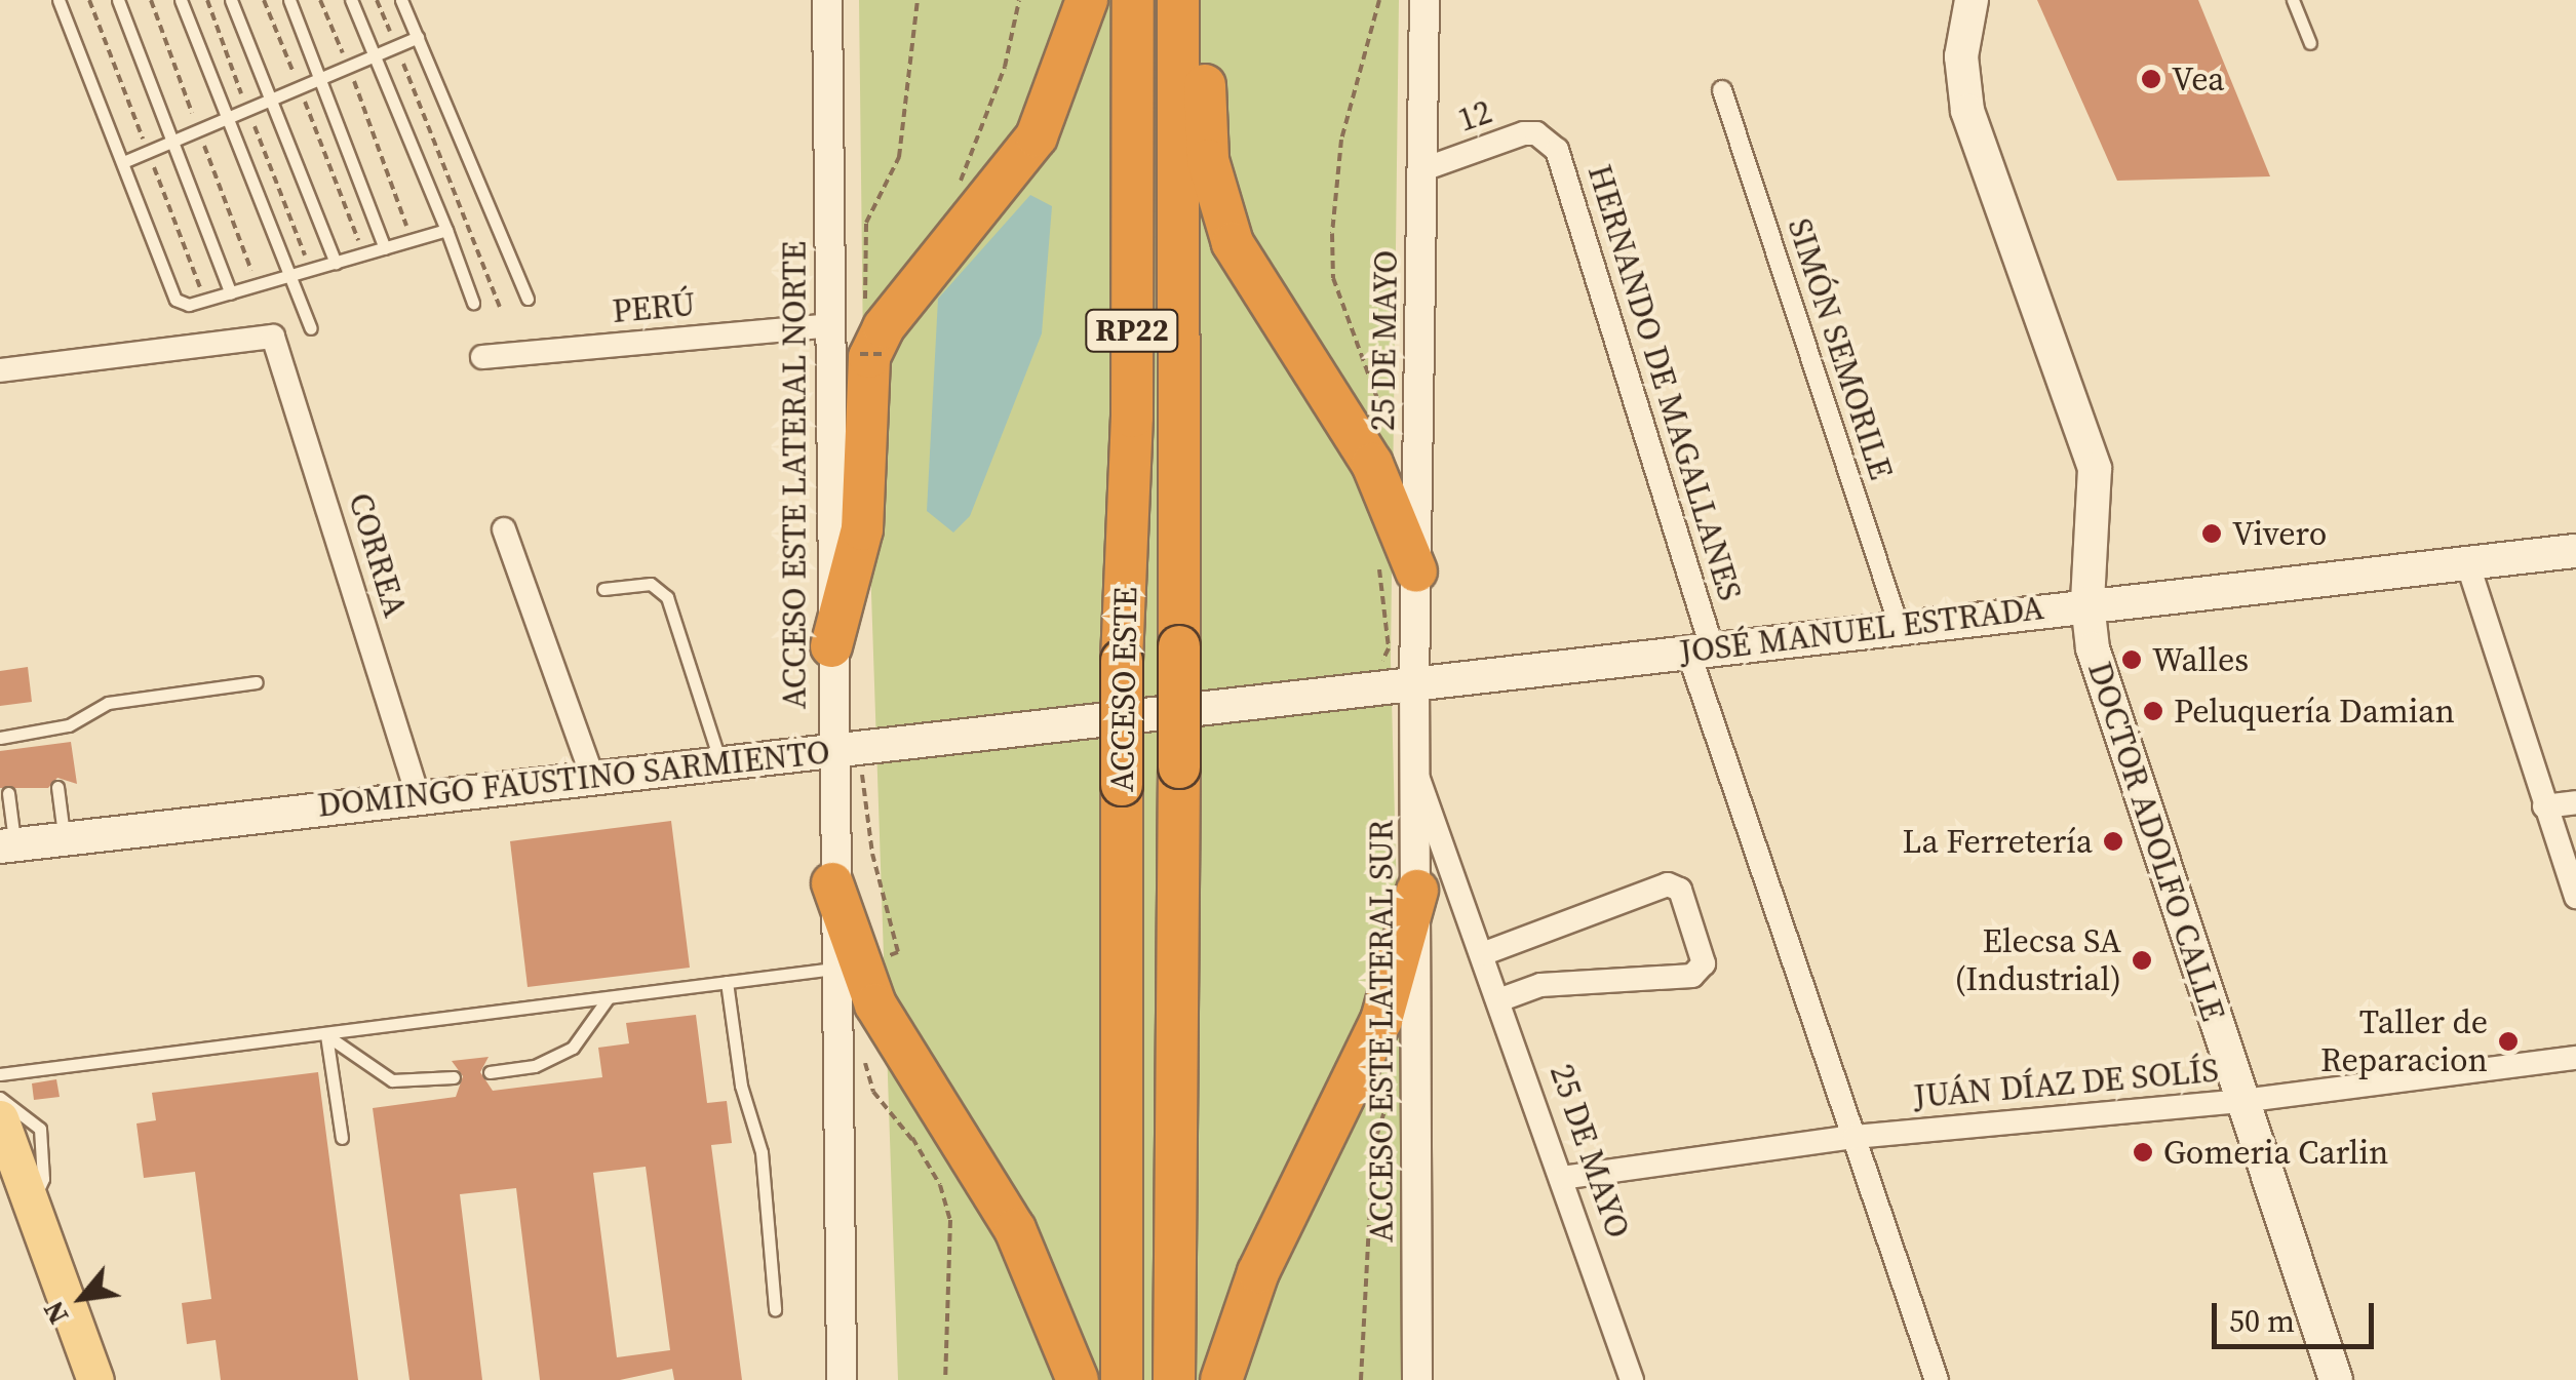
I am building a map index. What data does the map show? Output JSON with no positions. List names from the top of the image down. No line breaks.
{"streets":{"highway":["RP22","ACCESO ESTE"],"main road":["JOSÉ MANUEL ESTRADA","DOMINGO FAUSTINO SARMIENTO","DOCTOR ADOLFO CALLE"],"street":["12","PERÚ","25 DE MAYO","SIMÓN SEMORILE","HERNANDO DE MAGALLANES","ACCESO ESTE LATERAL NORTE","CORREA","ACCESO ESTE LATERAL SUR","JUÁN DÍAZ DE SOLÍS"]},"crossings":[["12","25 DE MAYO"],["12","HERNANDO DE MAGALLANES"],["PERÚ","ACCESO ESTE LATERAL NORTE"],["25 DE MAYO","JOSÉ MANUEL ESTRADA"],["25 DE MAYO","ACCESO ESTE LATERAL SUR"],["25 DE MAYO","JUÁN DÍAZ DE SOLÍS"],["SIMÓN SEMORILE","JOSÉ MANUEL ESTRADA"],["HERNANDO DE MAGALLANES","JOSÉ MANUEL ESTRADA"],["HERNANDO DE MAGALLANES","JUÁN DÍAZ DE SOLÍS"],["ACCESO ESTE LATERAL NORTE","DOMINGO FAUSTINO SARMIENTO"],["CORREA","DOMINGO FAUSTINO SARMIENTO"],["JOSÉ MANUEL ESTRADA","DOMINGO FAUSTINO SARMIENTO"],["JOSÉ MANUEL ESTRADA","DOCTOR ADOLFO CALLE"],["JOSÉ MANUEL ESTRADA","ACCESO ESTE LATERAL SUR"],["DOCTOR ADOLFO CALLE","JUÁN DÍAZ DE SOLÍS"]],"places":["Vea","Vivero","Walles","Peluquería Damian","La Ferretería","Elecsa SA (Industrial)","Taller de Reparacion","Gomeria Carlin"],"scale_bar":"50 m","north":"bottom left"}
